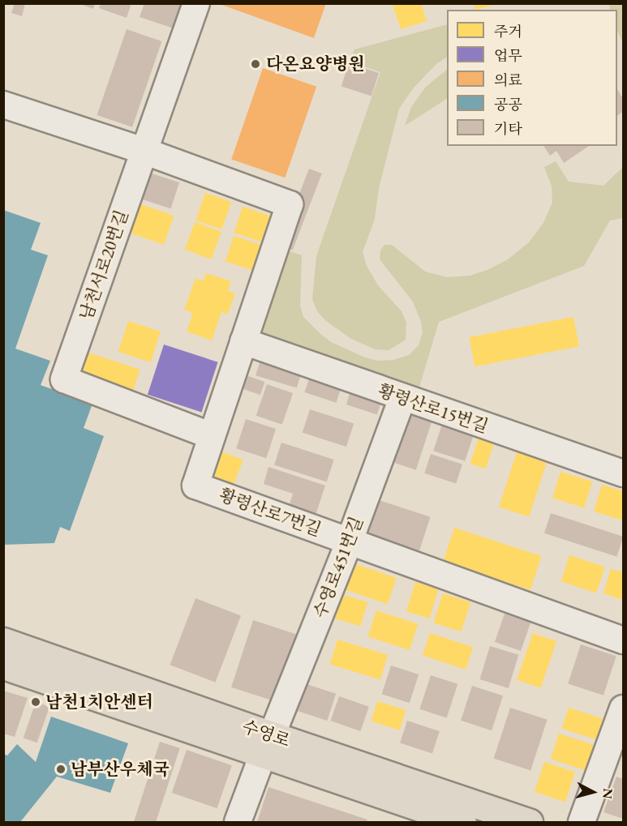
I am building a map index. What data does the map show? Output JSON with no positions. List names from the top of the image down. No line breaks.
{"streets":{"main road":["수영로"],"street":["남천서로20번길","황령산로15번길","황령산로7번길","수영로451번길"]},"crossings":[["남천서로20번길","황령산로7번길"],["황령산로15번길","황령산로7번길"],["황령산로15번길","수영로451번길"],["황령산로7번길","수영로451번길"],["수영로451번길","수영로"]],"places":["다온요양병원","남천1치안센터","남부산우체국"],"legend":["주거","업무","의료","공공","기타"],"north":"right"}
